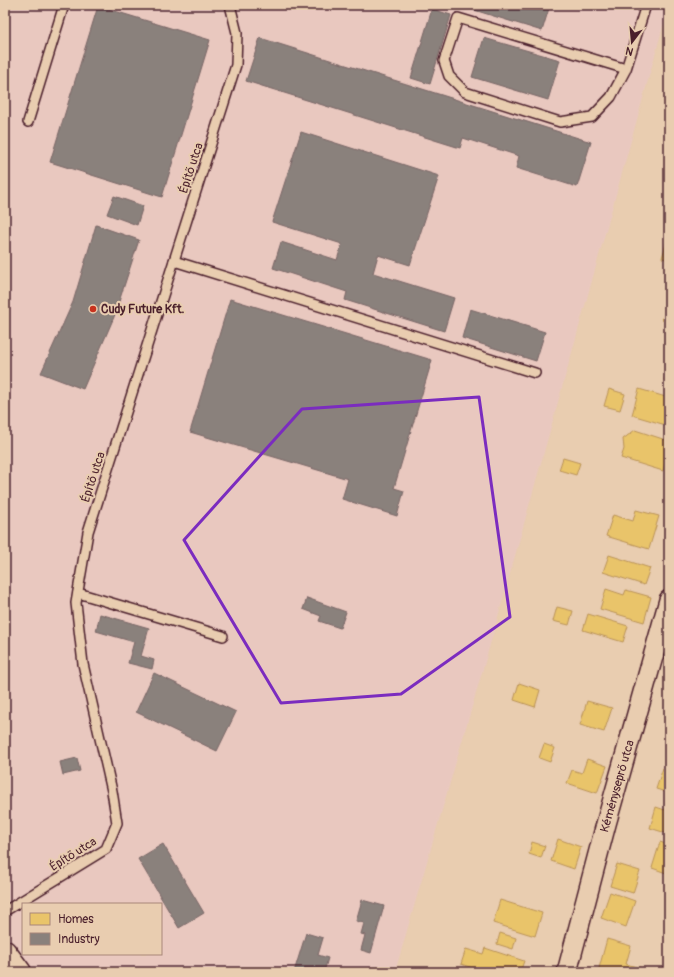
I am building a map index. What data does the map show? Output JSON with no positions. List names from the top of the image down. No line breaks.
{"streets":{"street":["Kéményseprő utca"],"lane":["Építő utca"]},"places":["Cudy Future Kft."],"legend":["Homes","Industry"],"north":"bottom"}
